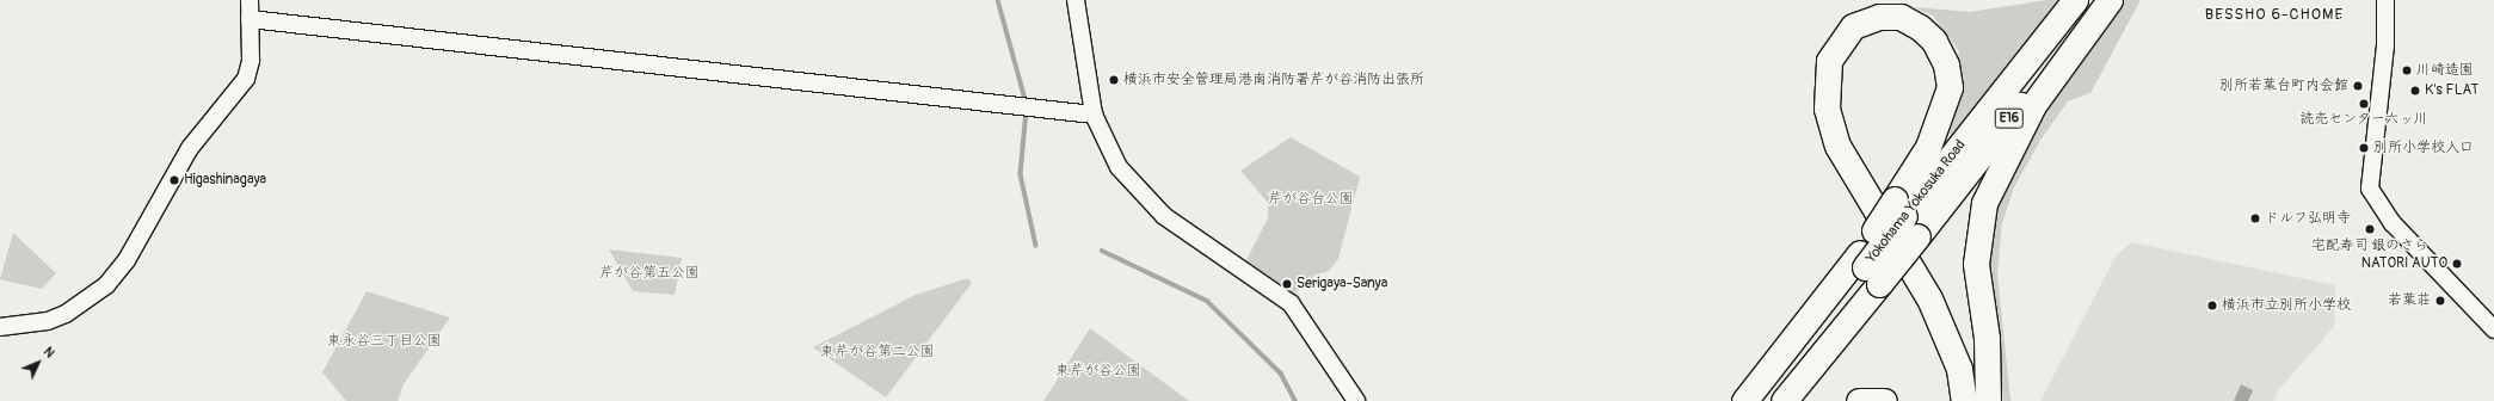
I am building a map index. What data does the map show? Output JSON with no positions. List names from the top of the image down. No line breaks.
{"streets":{"highway":["E16","Yokohama Yokosuka Road"]},"districts":["BESSHO 6-CHOME"],"parks":["芹が谷台公園","芹が谷第五公園","東永谷三丁目公園","東芹が谷第二公園","東芹が谷公園"],"places":["川崎造園","横浜市安全管理局港南消防署芹が谷消防出張所","別所若葉台町内会館","K's FLAT","読売センター六ッ川","別所小学校入口","Higashinagaya","ドルフ弘明寺","宅配寿司 銀のさら","NATORI AUTO","Serigaya-Sanya","若葉荘","横浜市立別所小学校"],"north":"top right"}
